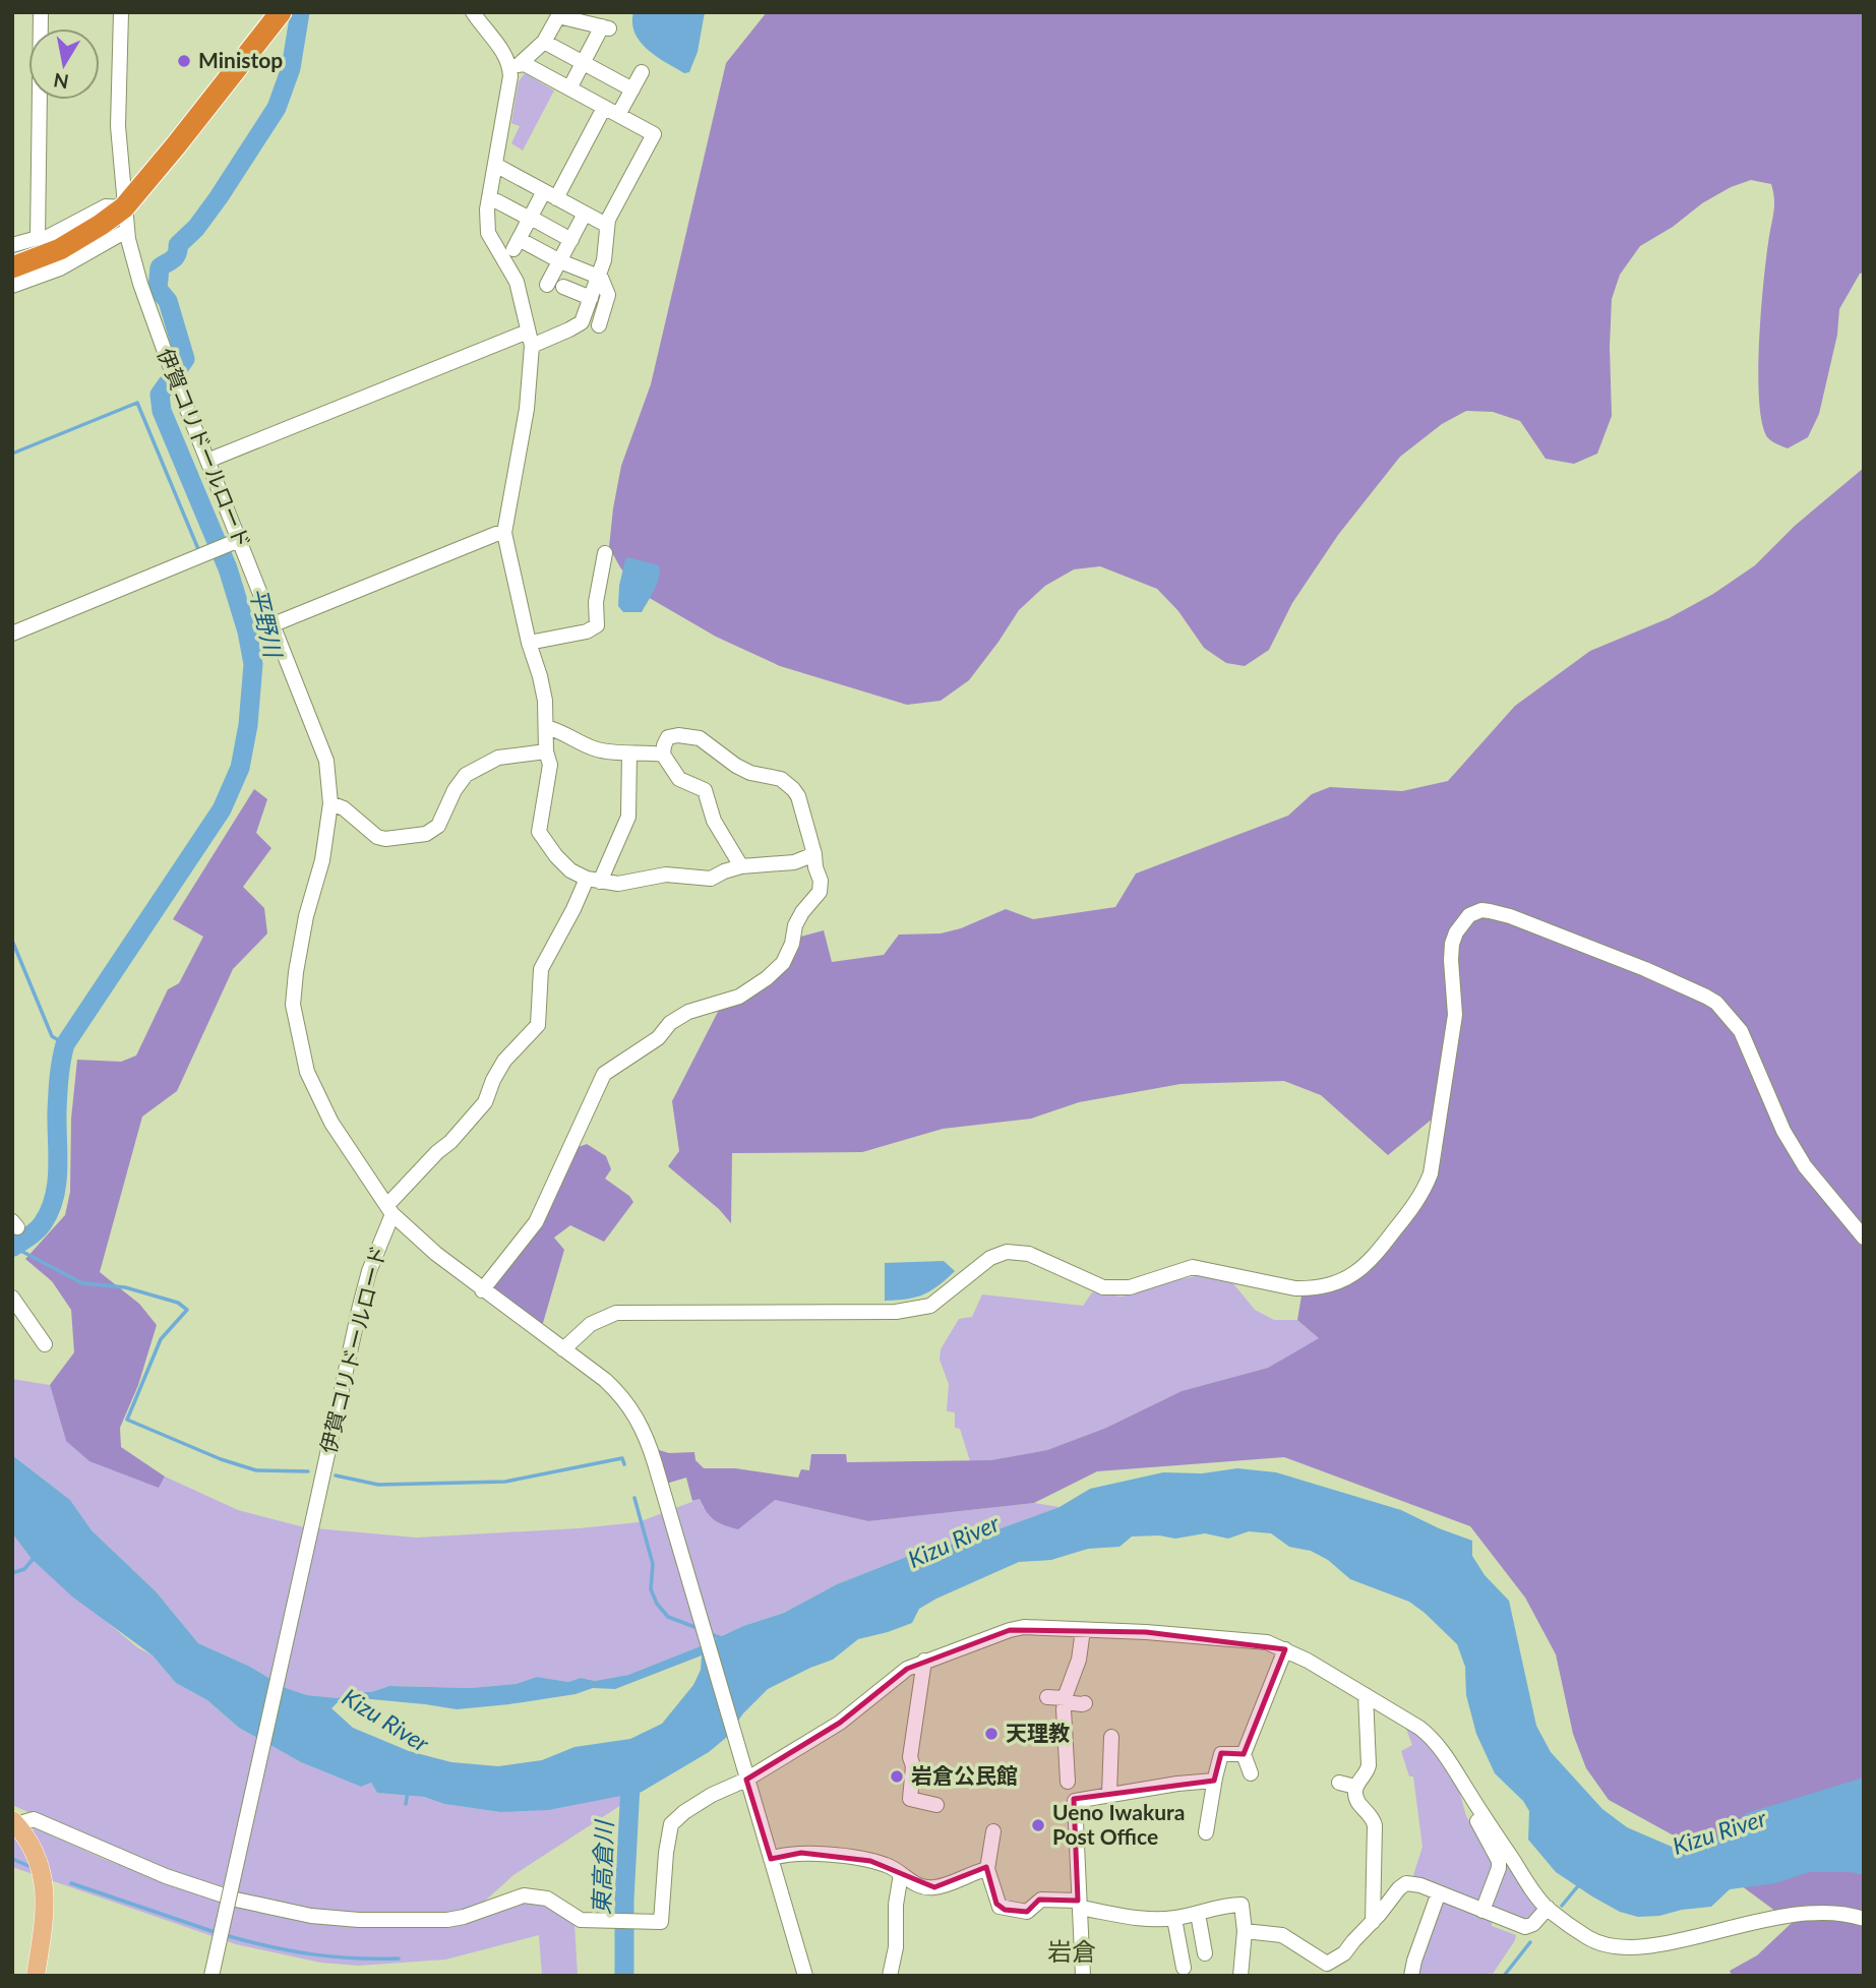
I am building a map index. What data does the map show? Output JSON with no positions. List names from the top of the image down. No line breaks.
{"streets":{"street":["伊賀コリドールロード"]},"districts":["岩倉"],"water":["平野川","Kizu River","東高倉川"],"places":["Ministop","天理教","岩倉公民館","Ueno Iwakura Post Office"],"north":"bottom"}
